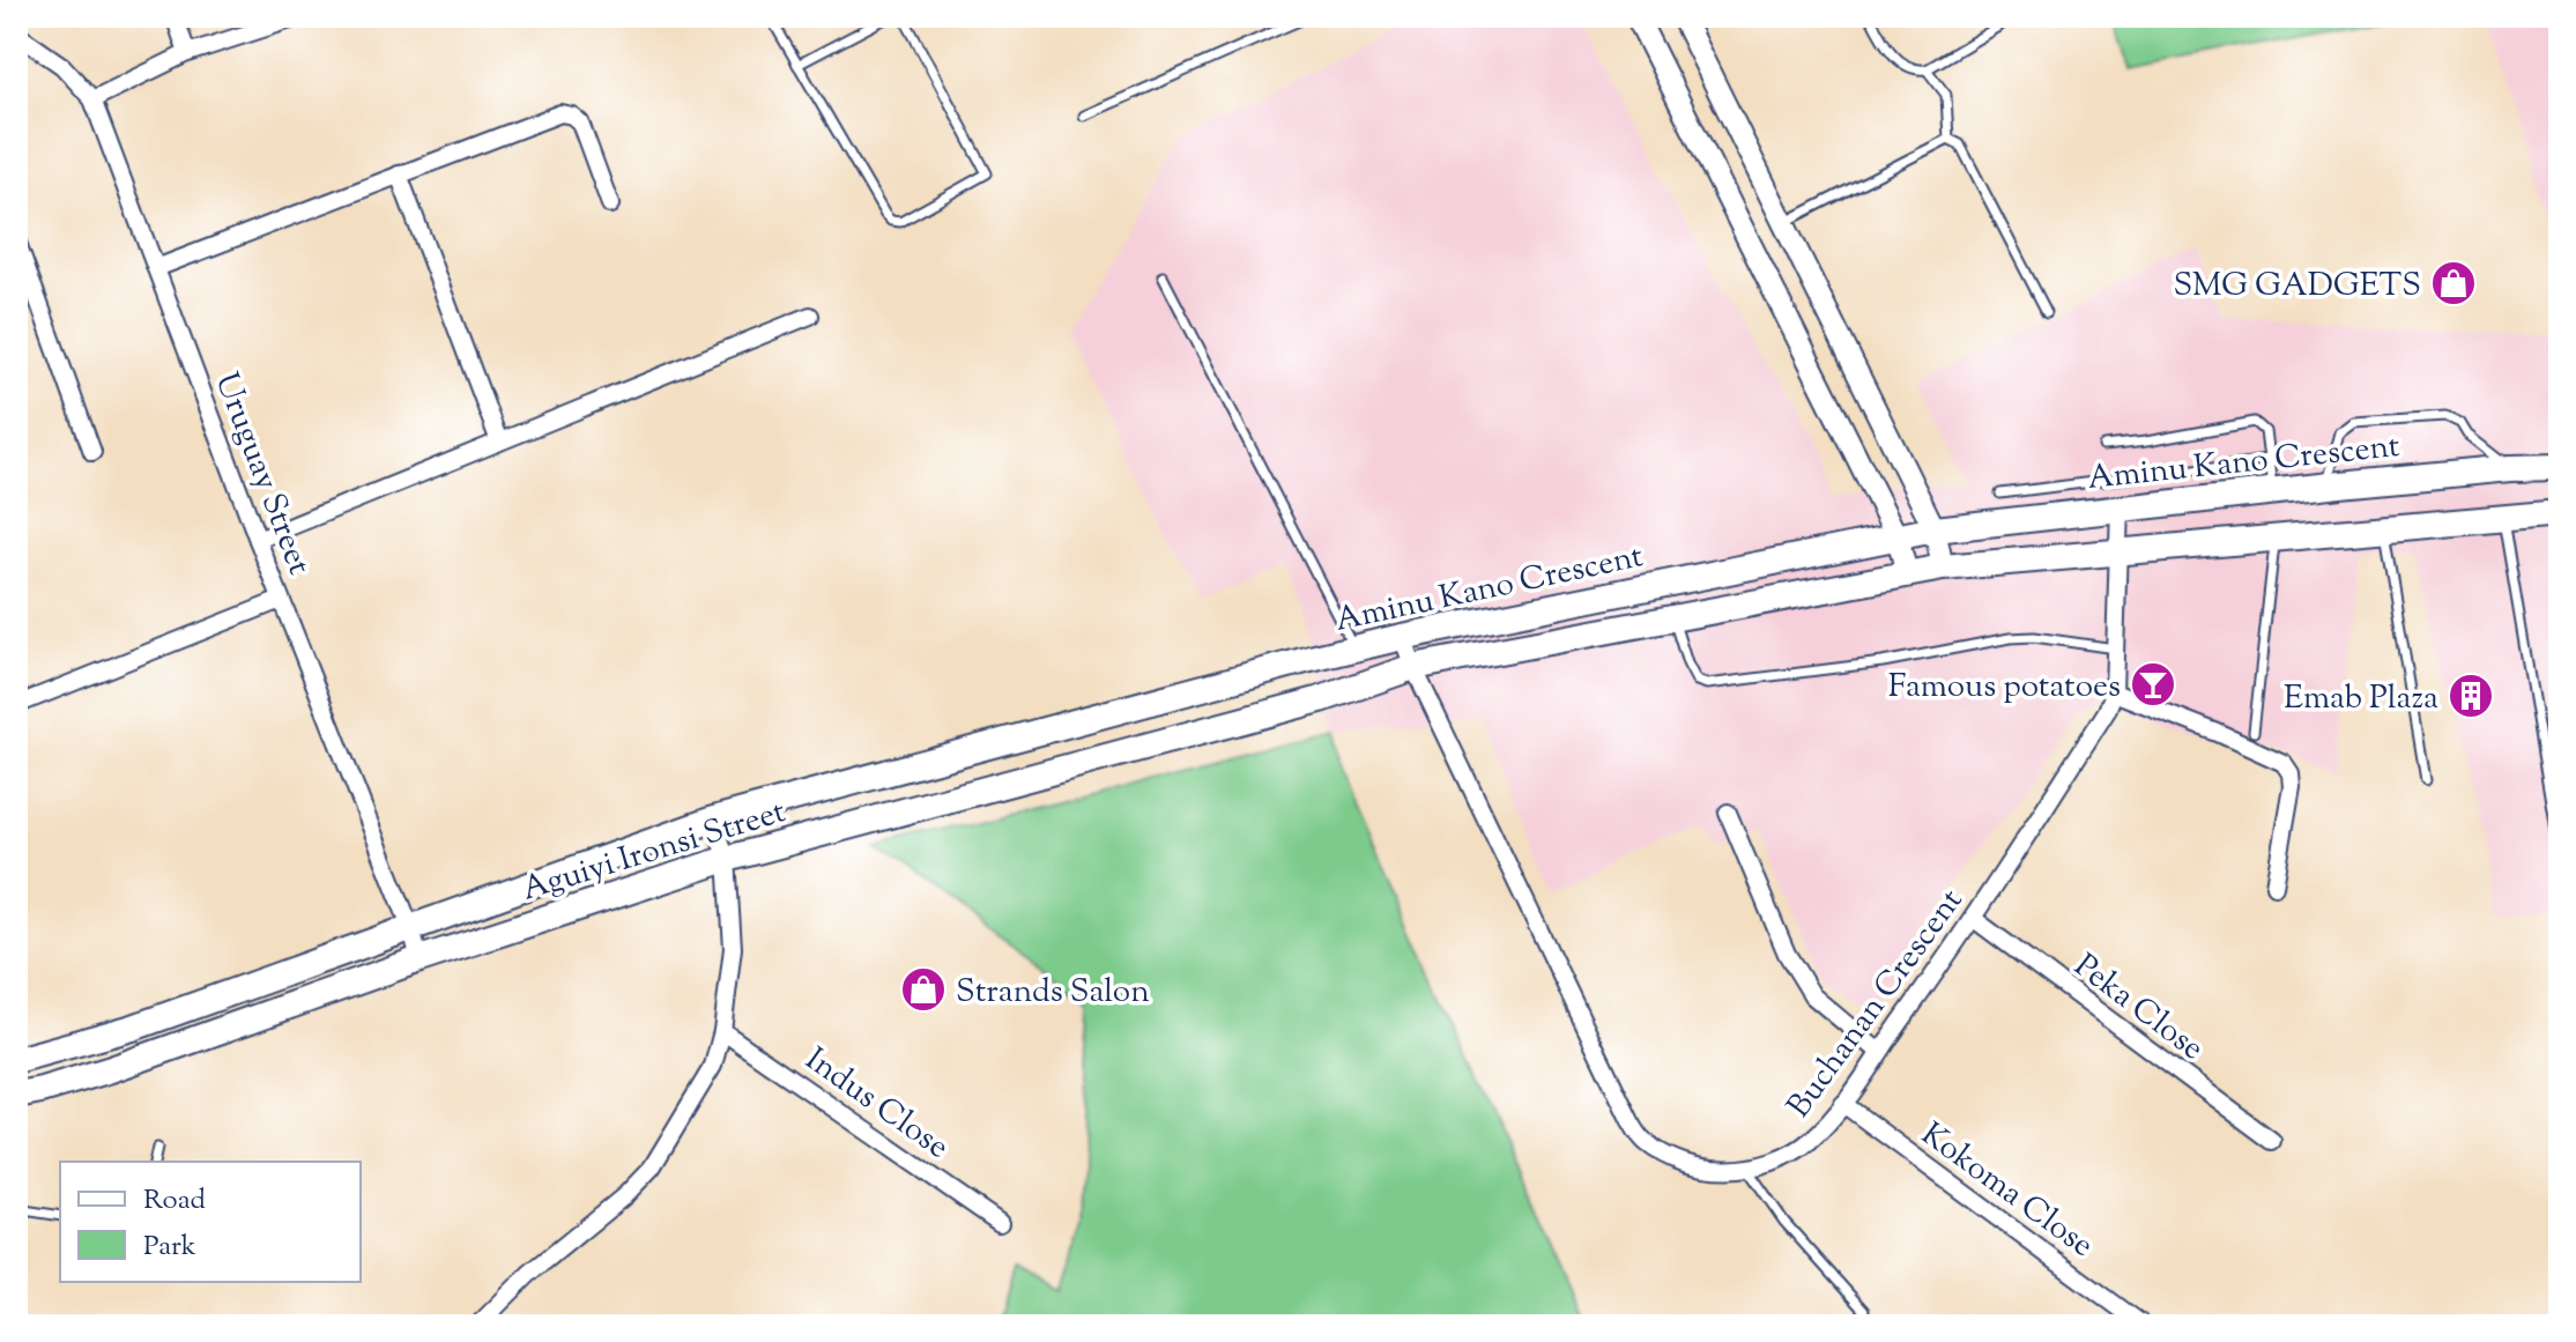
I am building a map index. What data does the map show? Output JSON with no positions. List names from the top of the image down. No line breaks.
{"streets":{"main road":["Aminu Kano Crescent","Aguiyi Ironsi Street"],"street":["Uruguay Street","Buchanan Crescent","Peka Close","Indus Close","Kokoma Close"]},"crossings":[["Aminu Kano Crescent","Aguiyi Ironsi Street"],["Aminu Kano Crescent","Buchanan Crescent"],["Uruguay Street","Aguiyi Ironsi Street"],["Buchanan Crescent","Peka Close"],["Buchanan Crescent","Kokoma Close"]],"places":{"shop":["SMG GADGETS","Strands Salon"],"bar":["Famous potatoes"],"building":["Emab Plaza"]},"legend":["Road","Park"]}
